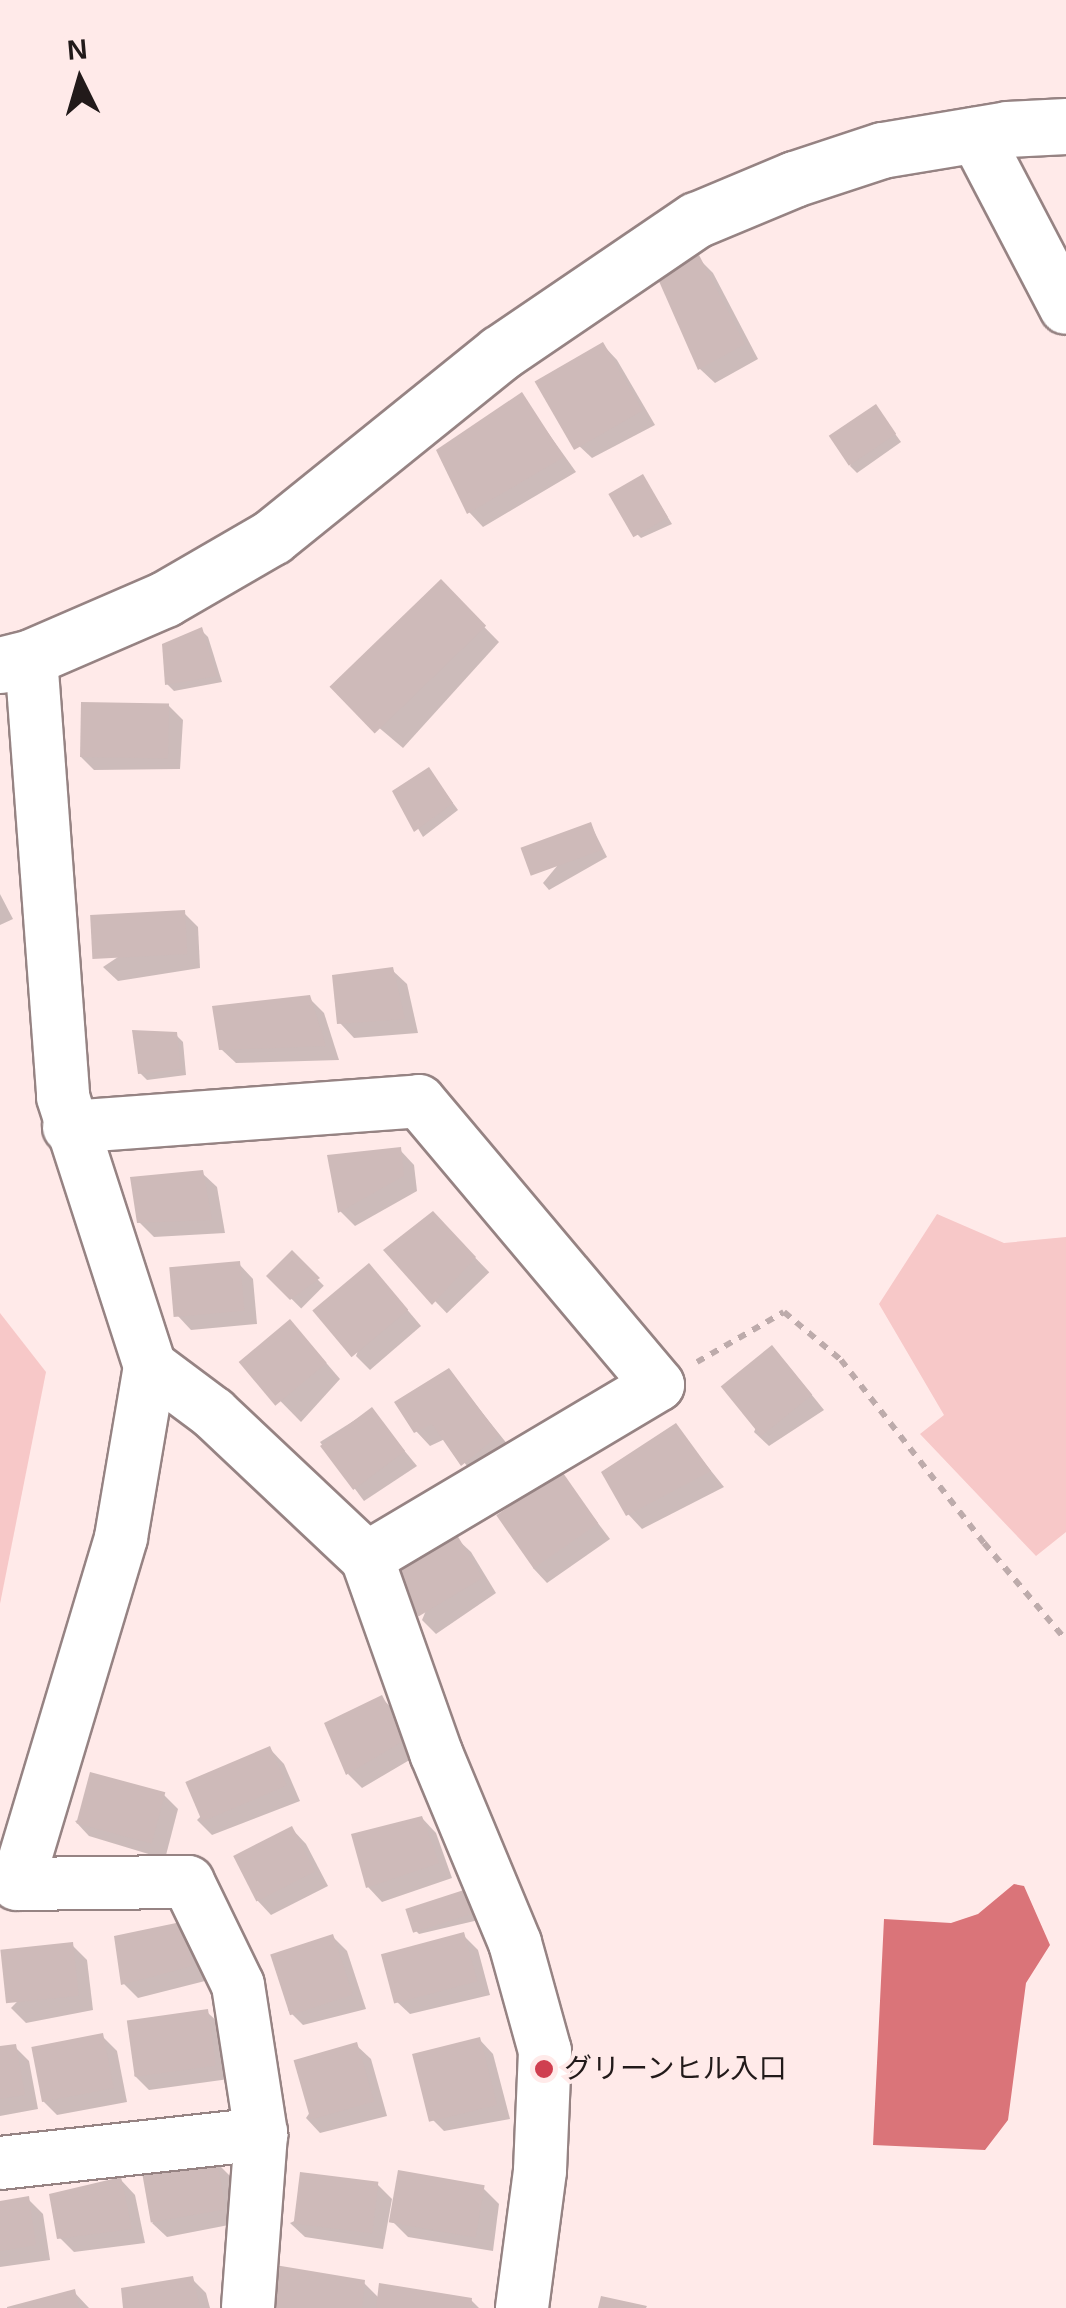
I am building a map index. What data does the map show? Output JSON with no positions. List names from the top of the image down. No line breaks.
{"places":["グリーンヒル入口"],"north":"top"}
